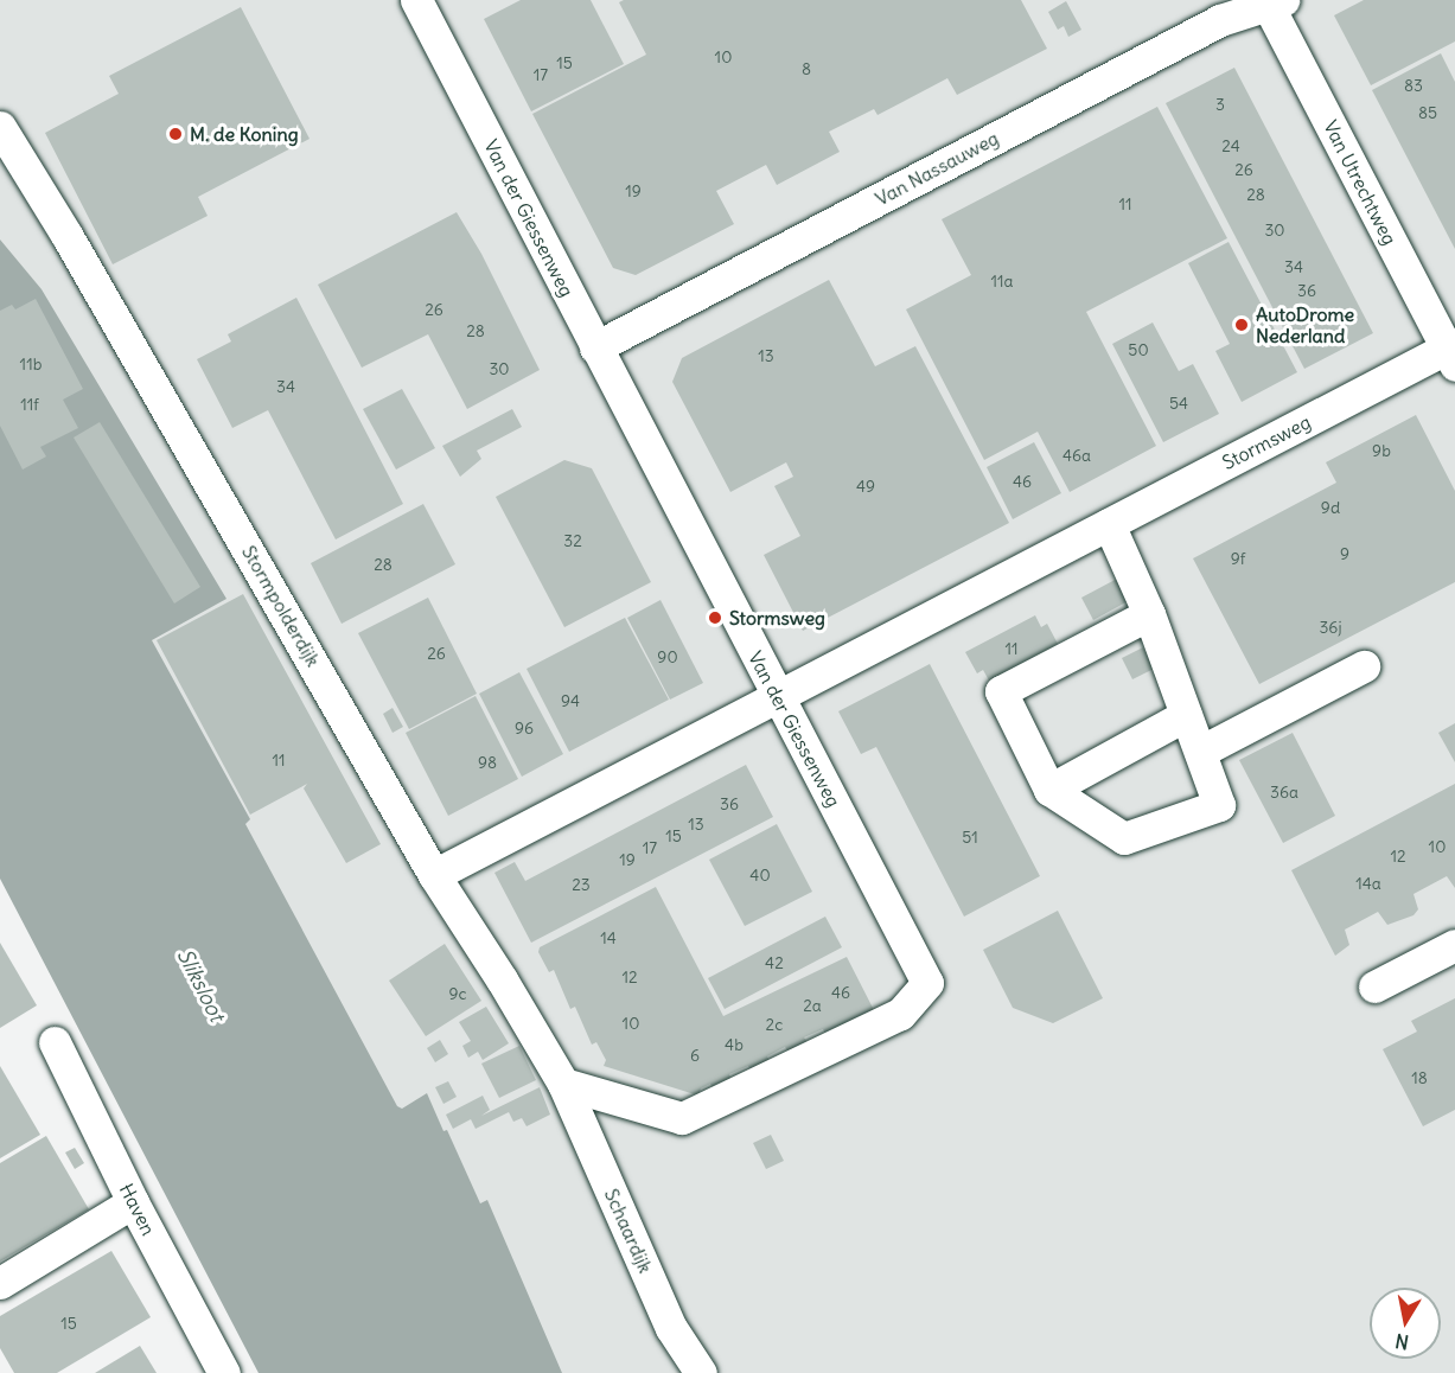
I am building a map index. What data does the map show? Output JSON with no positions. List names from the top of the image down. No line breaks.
{"streets":{"street":["Van Nassauweg","Van Utrechtweg","Van der Giessenweg","Stormsweg","Stormpolderdijk","Haven","Schaardijk"]},"crossings":[["Van Nassauweg","Van Utrechtweg"],["Van Nassauweg","Van der Giessenweg"],["Van Utrechtweg","Stormsweg"],["Van der Giessenweg","Stormsweg"],["Van der Giessenweg","Stormpolderdijk"],["Van der Giessenweg","Schaardijk"],["Stormsweg","Stormpolderdijk"],["Stormpolderdijk","Schaardijk"]],"water":["Sliksloot"],"places":["M. de Koning","AutoDrome Nederland","Stormsweg"],"house_numbers":["10","15","8","17","83","3","85","24","26","19","28","11","30","34","11a","36","26","28","50","13","11b","30","34","54","11f","9b","46a","46","49","9d","32","9","9f","28","36j","11","26","90","94","96","11","98","36a","36","13","15","51","10","17","12","19","40","14a","23","14","42","12","46","9c","2a","10","2c","4b","6","18","15"],"north":"bottom"}
